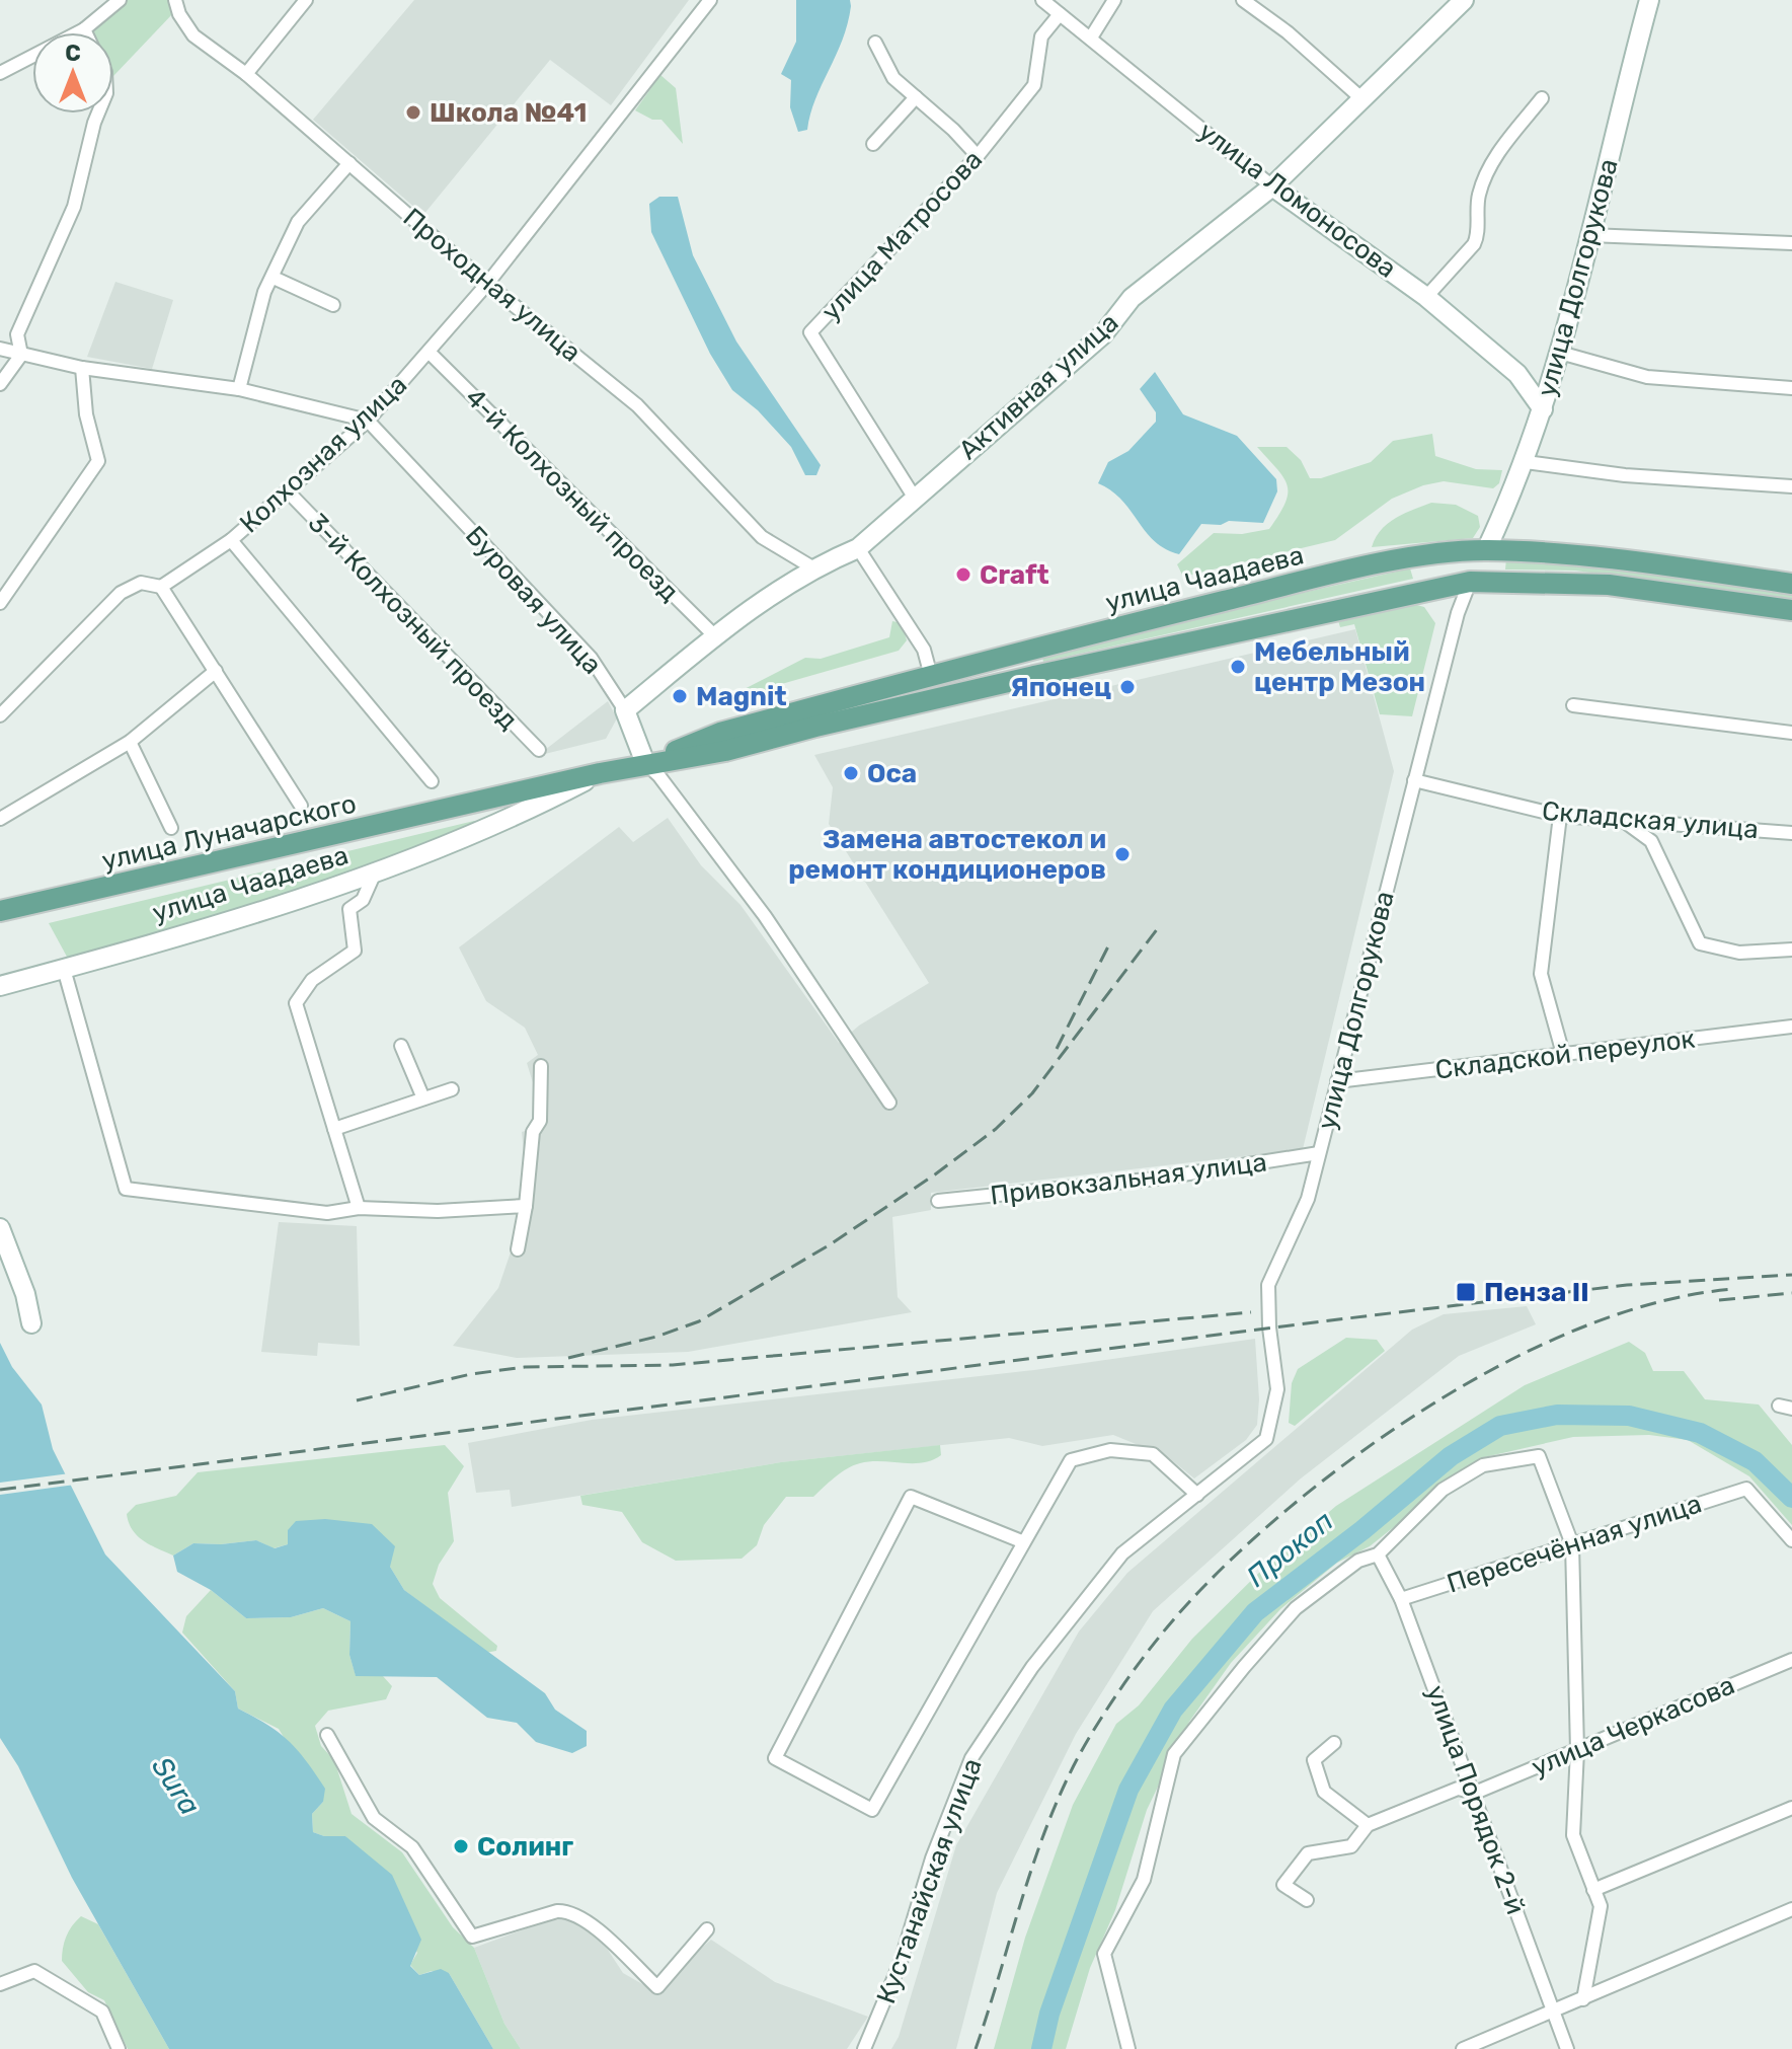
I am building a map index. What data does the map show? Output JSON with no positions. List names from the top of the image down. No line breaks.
{"streets":{"main road":["улица Ломоносова","улица Долгорукова","Активная улица","улица Чаадаева","Буровая улица","улица Луначарского"],"street":["улица Матросова","Проходная улица","Колхозная улица","4-й Колхозный проезд","3-й Колхозный проезд","Складская улица","Складской переулок","Привокзальная улица","Пересечённая улица","улица Черкасова","улица Порядок 2-й","Кустанайская улица"]},"crossings":[["улица Ломоносова","улица Матросова"],["улица Ломоносова","улица Долгорукова"],["улица Ломоносова","Активная улица"],["улица Матросова","Активная улица"],["улица Долгорукова","улица Чаадаева"],["улица Долгорукова","Складская улица"],["улица Долгорукова","Складской переулок"],["улица Долгорукова","Привокзальная улица"],["улица Долгорукова","Кустанайская улица"],["Проходная улица","Активная улица"],["Проходная улица","Колхозная улица"],["Активная улица","4-й Колхозный проезд"],["Активная улица","Буровая улица"],["Колхозная улица","4-й Колхозный проезд"],["Колхозная улица","Буровая улица"],["Колхозная улица","3-й Колхозный проезд"],["улица Чаадаева","Буровая улица"],["улица Чаадаева","улица Луначарского"],["Пересечённая улица","улица Порядок 2-й"],["улица Черкасова","улица Порядок 2-й"]],"water":["Прокоп","Sura"],"places":{"other":["Школа №41","Craft","Мебельный центр Мезон","Японец","Magnit","Оса","Замена автостекол и ремонт кондиционеров","Солинг"],"transit":["Пенза II"]},"north":"top"}
